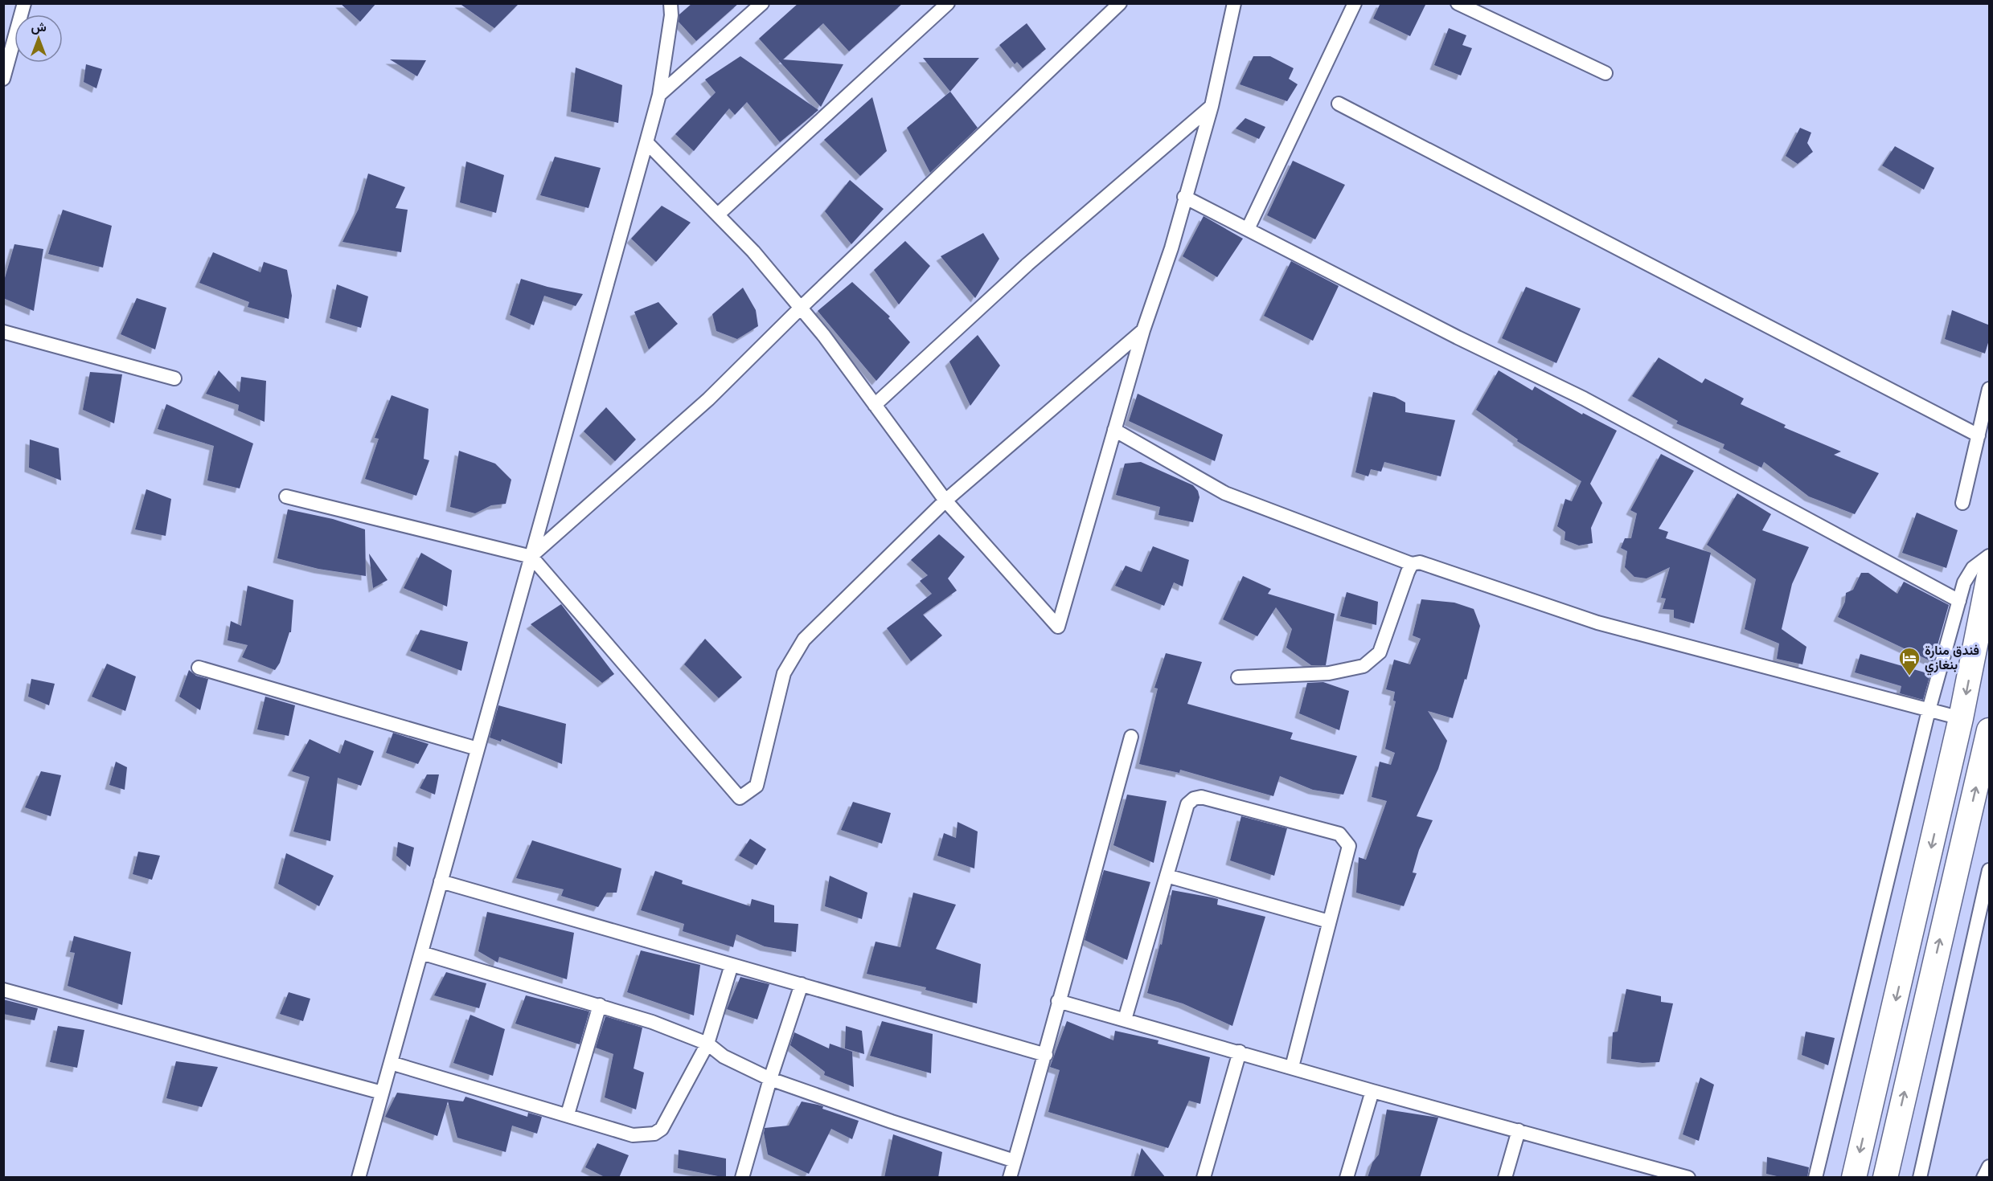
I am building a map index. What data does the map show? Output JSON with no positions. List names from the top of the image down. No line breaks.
{"places":{"hotel":["فندق منارة بنغازي"]},"north":"top"}
